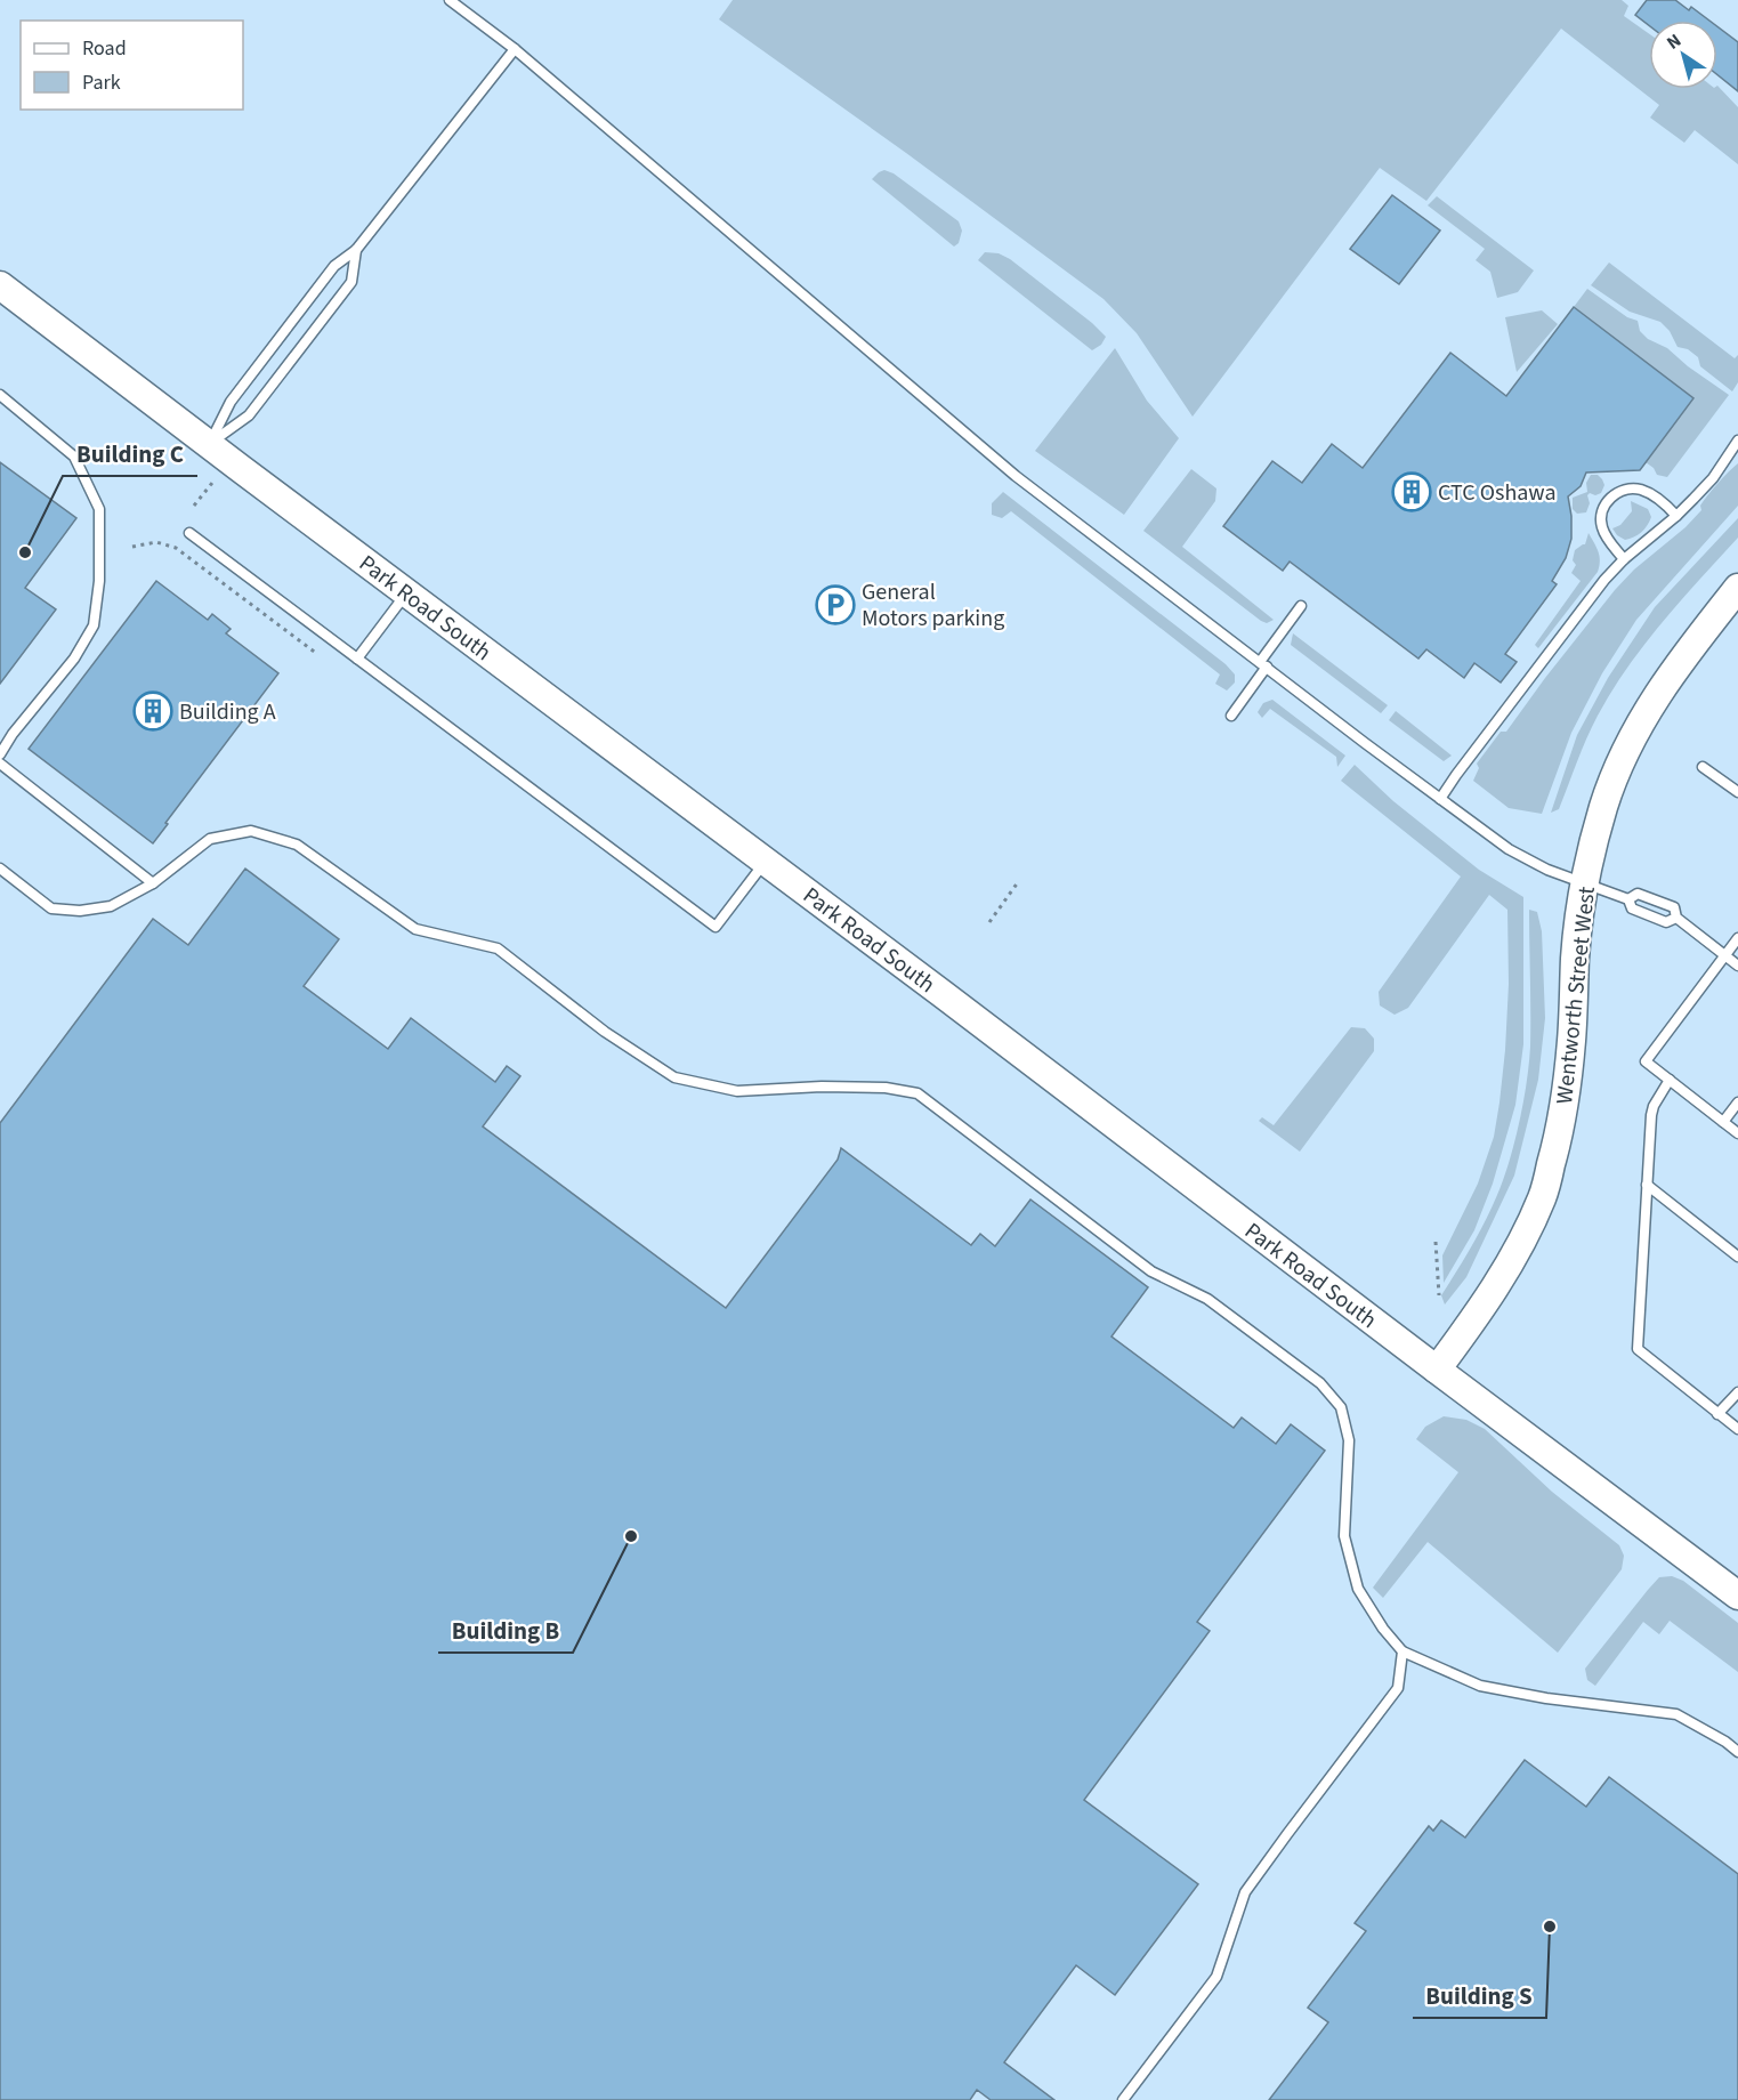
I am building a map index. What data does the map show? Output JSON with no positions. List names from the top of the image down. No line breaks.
{"streets":{"main road":["Park Road South","Wentworth Street West"]},"crossings":[["Park Road South","Wentworth Street West"]],"places":{"building":["CTC Oshawa","Building A"],"other":["Building C","Building B","Building S"],"parking":["General Motors parking"]},"legend":["Road","Park"],"north":"top left"}
